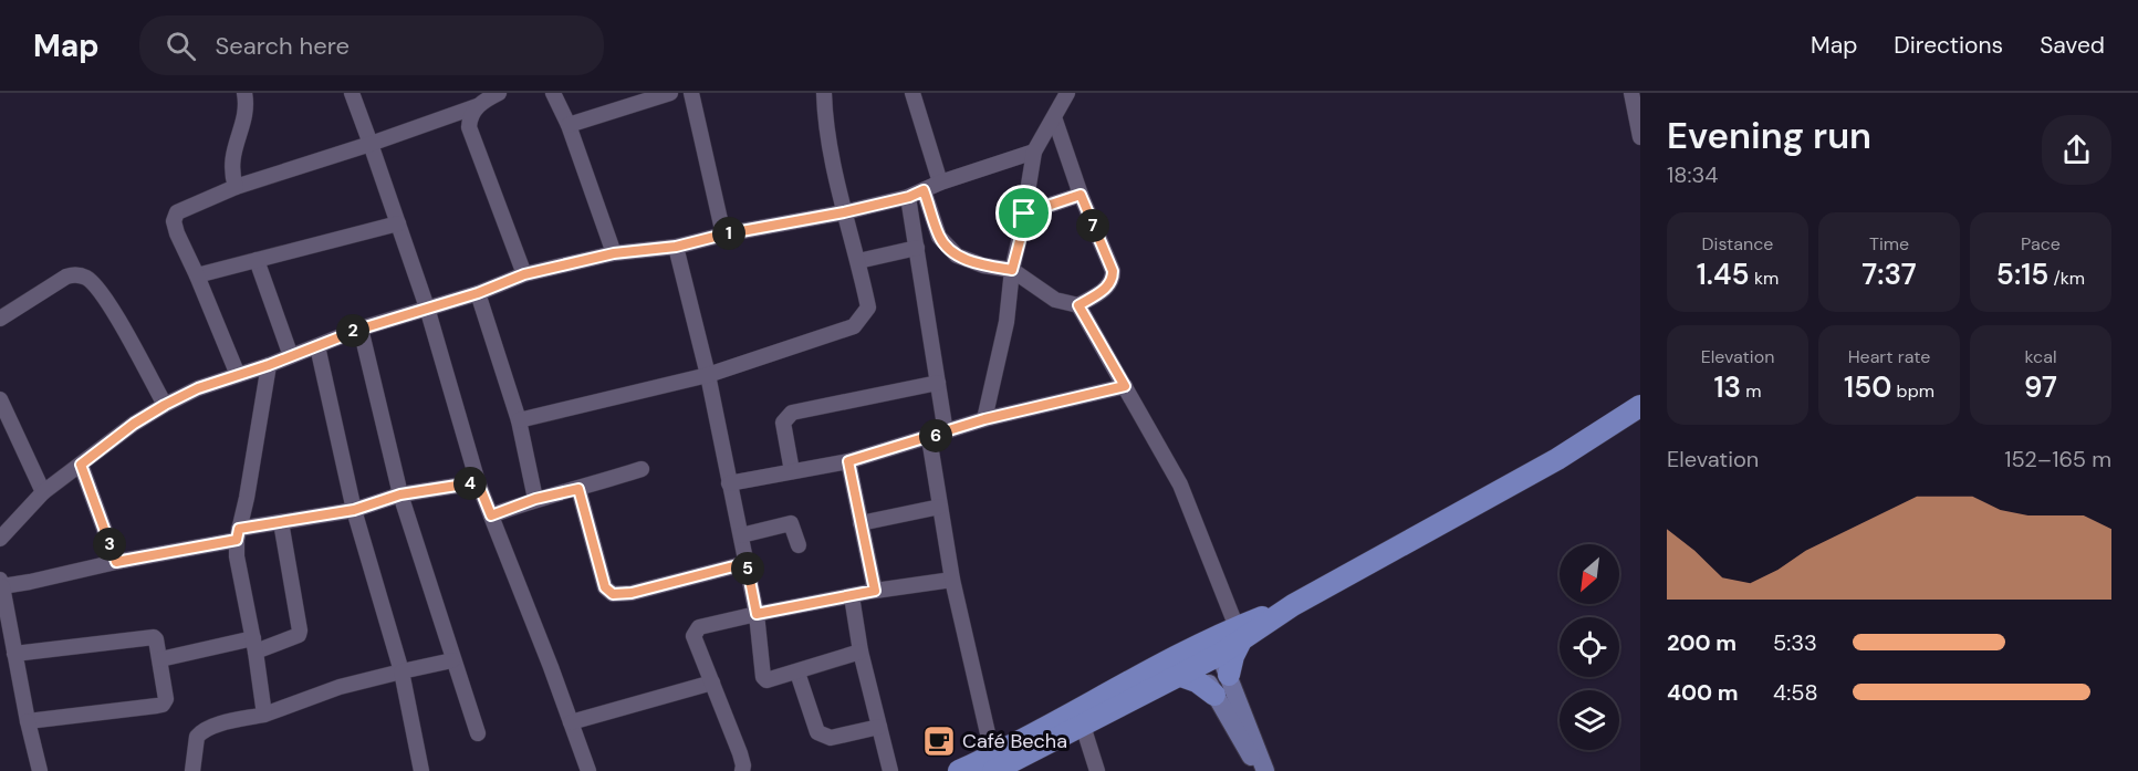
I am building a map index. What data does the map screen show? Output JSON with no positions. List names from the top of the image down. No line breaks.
{"places":{"cafe":["Café Becha"]},"north":"bottom left","page":{"header":"Map","search":"Search here","nav":["Map","Directions","Saved"],"heading":["Evening run","18:34"],"stats":[["Distance","1.45 km"],["Time","7:37"],["Pace","5:15 /km"],["Elevation","13 m"],["Heart rate","150 bpm"],["kcal","97"]],"pins":["7","1","2","6","4","3","5"],"chart":["Elevation","152–165 m"],"list":[{"name":"200 m","note":"5:33"},{"name":"400 m","note":"4:58"}]}}
